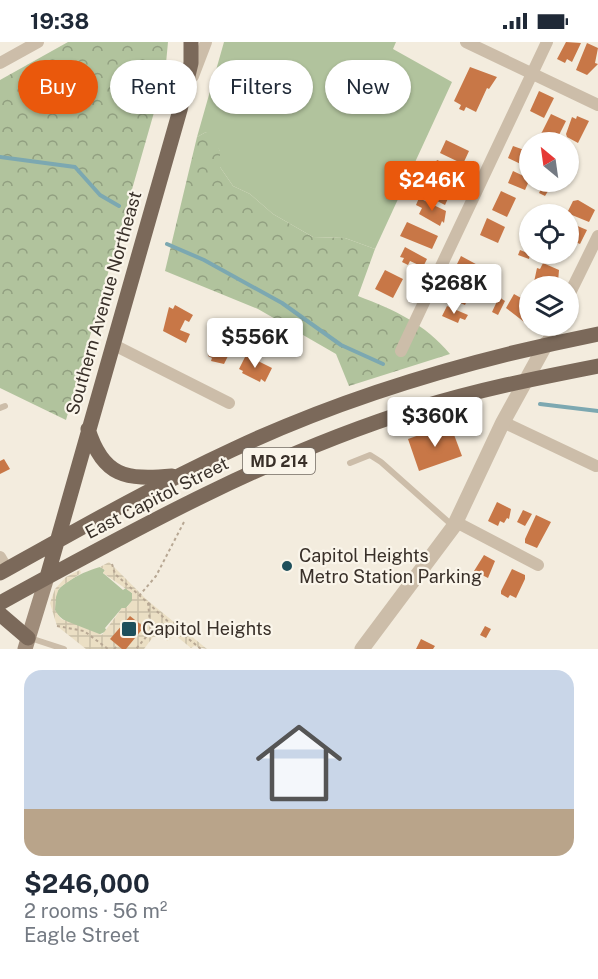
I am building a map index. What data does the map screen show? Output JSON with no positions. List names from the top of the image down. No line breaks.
{"streets":{"main road":["Southern Avenue Northeast","MD 214","East Capitol Street"]},"crossings":[["Southern Avenue Northeast","East Capitol Street"]],"places":{"other":["Capitol Heights Metro Station Parking"],"transit":["Capitol Heights"]},"north":"top left","page":{"status":"19:38","chip":["Buy","Rent","Filters","New"],"price":["$246K","$268K","$556K","$360K"],"list":[{"name":"$246,000","note":"2 rooms · 56 m² · Eagle Street"}]}}
